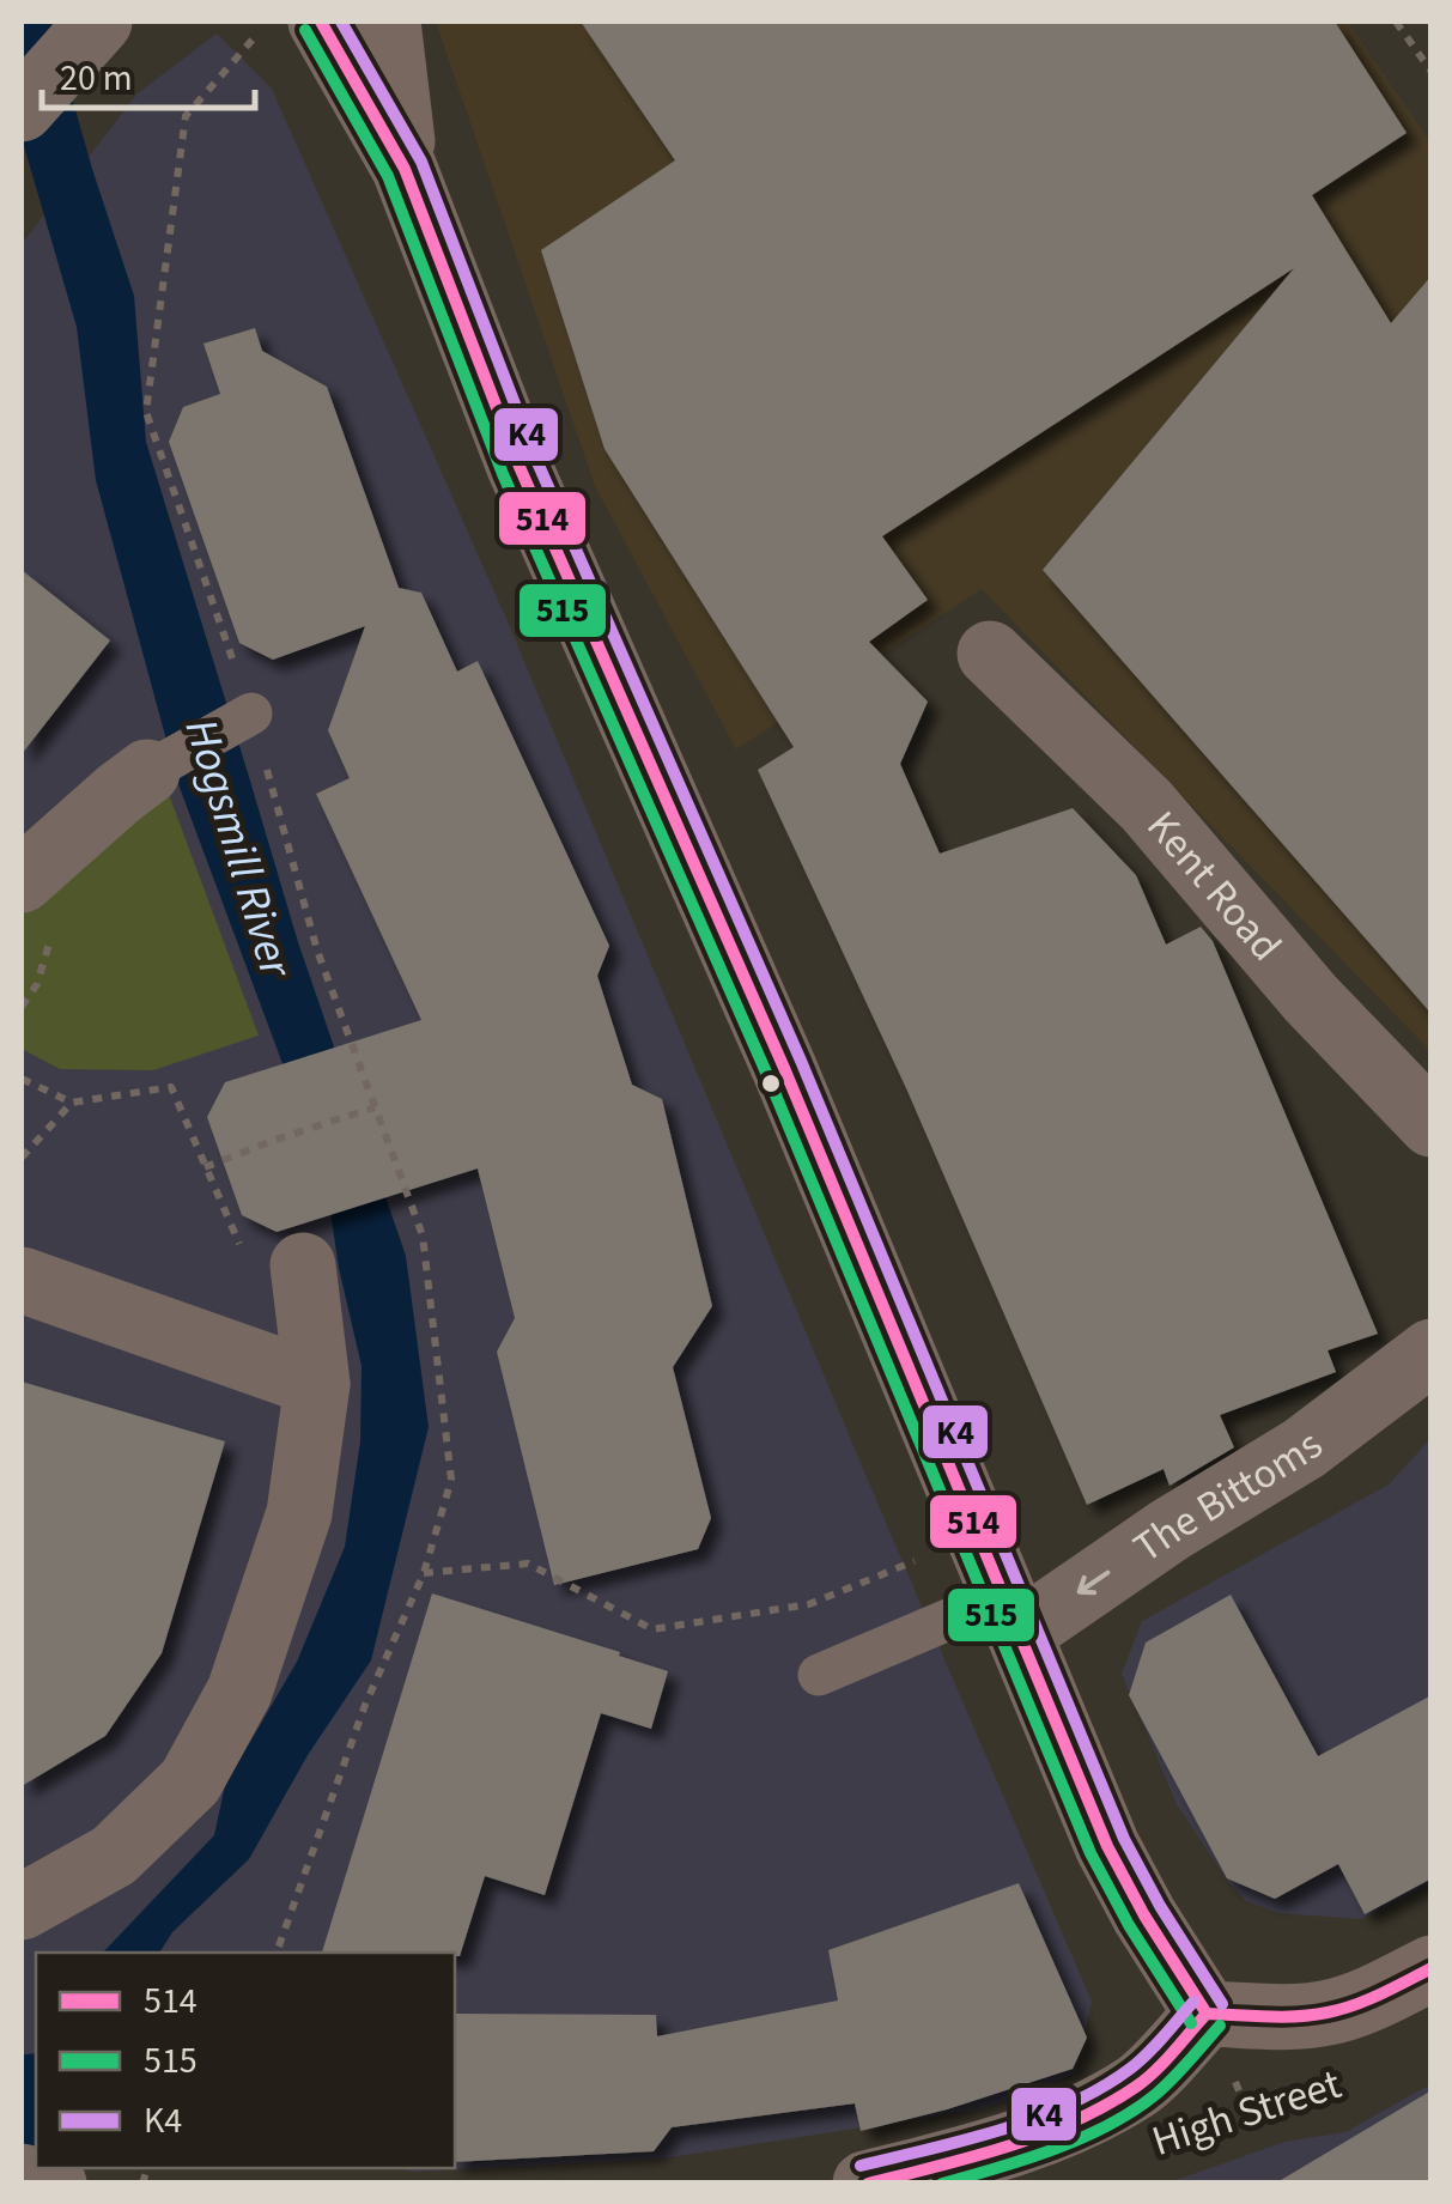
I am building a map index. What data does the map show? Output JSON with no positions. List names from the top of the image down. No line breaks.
{"streets":{"main road":["High Street"],"street":["Kent Road","The Bittoms"]},"one_way":["The Bittoms"],"water":["Hogsmill River"],"lines":["transit line 514","transit line K4","transit line 515"],"legend":["514","515","K4"],"scale_bar":"20 m"}
